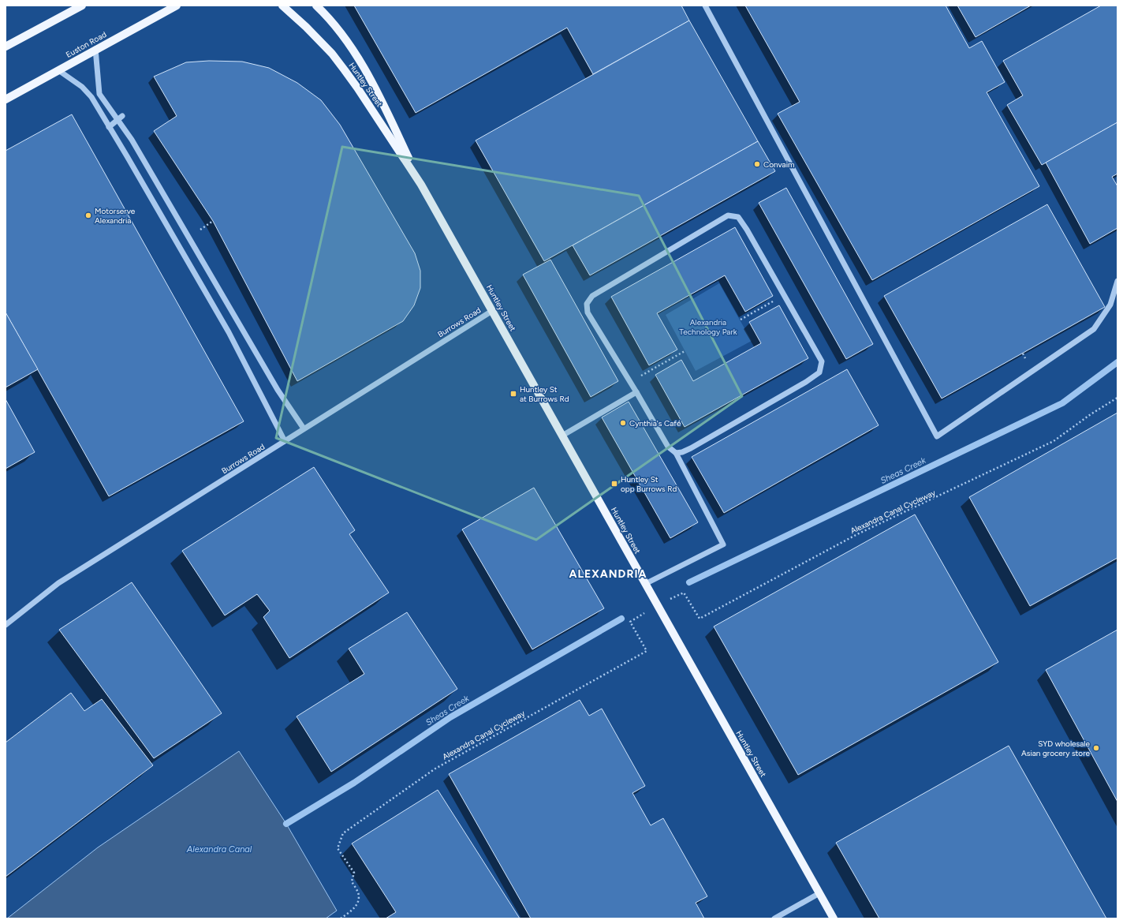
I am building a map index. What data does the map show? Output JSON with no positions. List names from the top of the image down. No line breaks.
{"streets":{"main road":["Euston Road","Huntley Street"],"street":["Burrows Road"],"path":["Alexandra Canal Cycleway"]},"crossings":[["Huntley Street","Burrows Road"]],"districts":["ALEXANDRIA"],"water":["Sheas Creek","Alexandra Canal"],"parks":["Alexandria Technology Park"],"places":{"other":["Convaim","Motorserve Alexandria","Cynthia's Café","SYD wholesale Asian grocery store"],"transit":["Huntley St at Burrows Rd","Huntley St opp Burrows Rd"]}}
